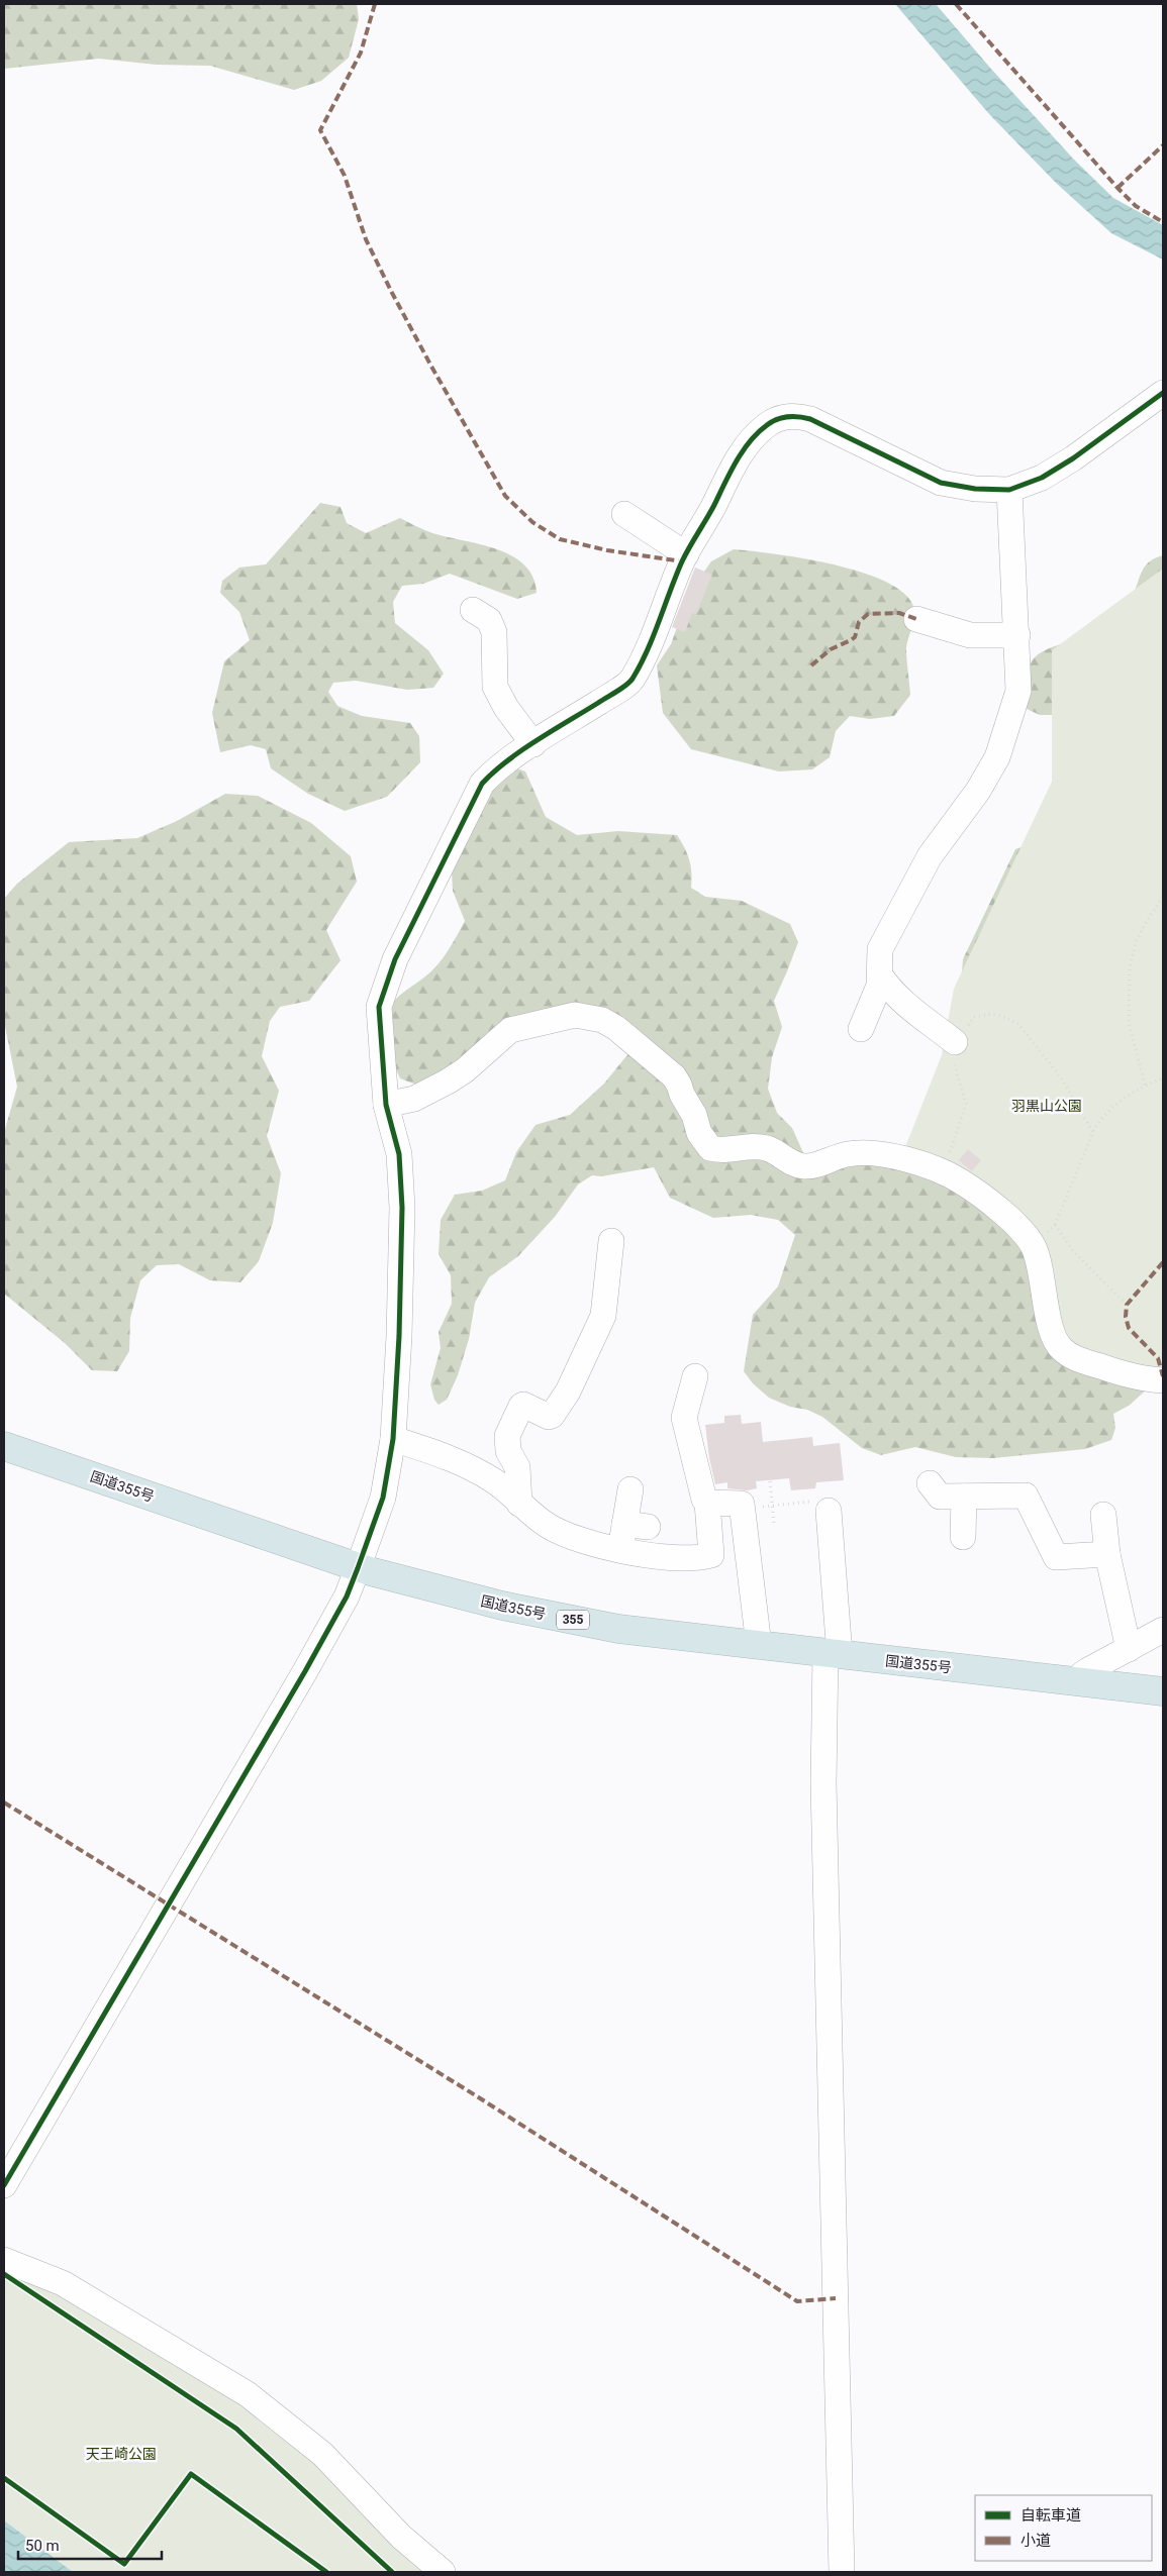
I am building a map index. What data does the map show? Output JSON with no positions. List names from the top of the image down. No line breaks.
{"streets":{"highway":["国道355号","355"]},"parks":["羽黒山公園","天王崎公園"],"legend":["自転車道","小道"],"scale_bar":"50 m"}
